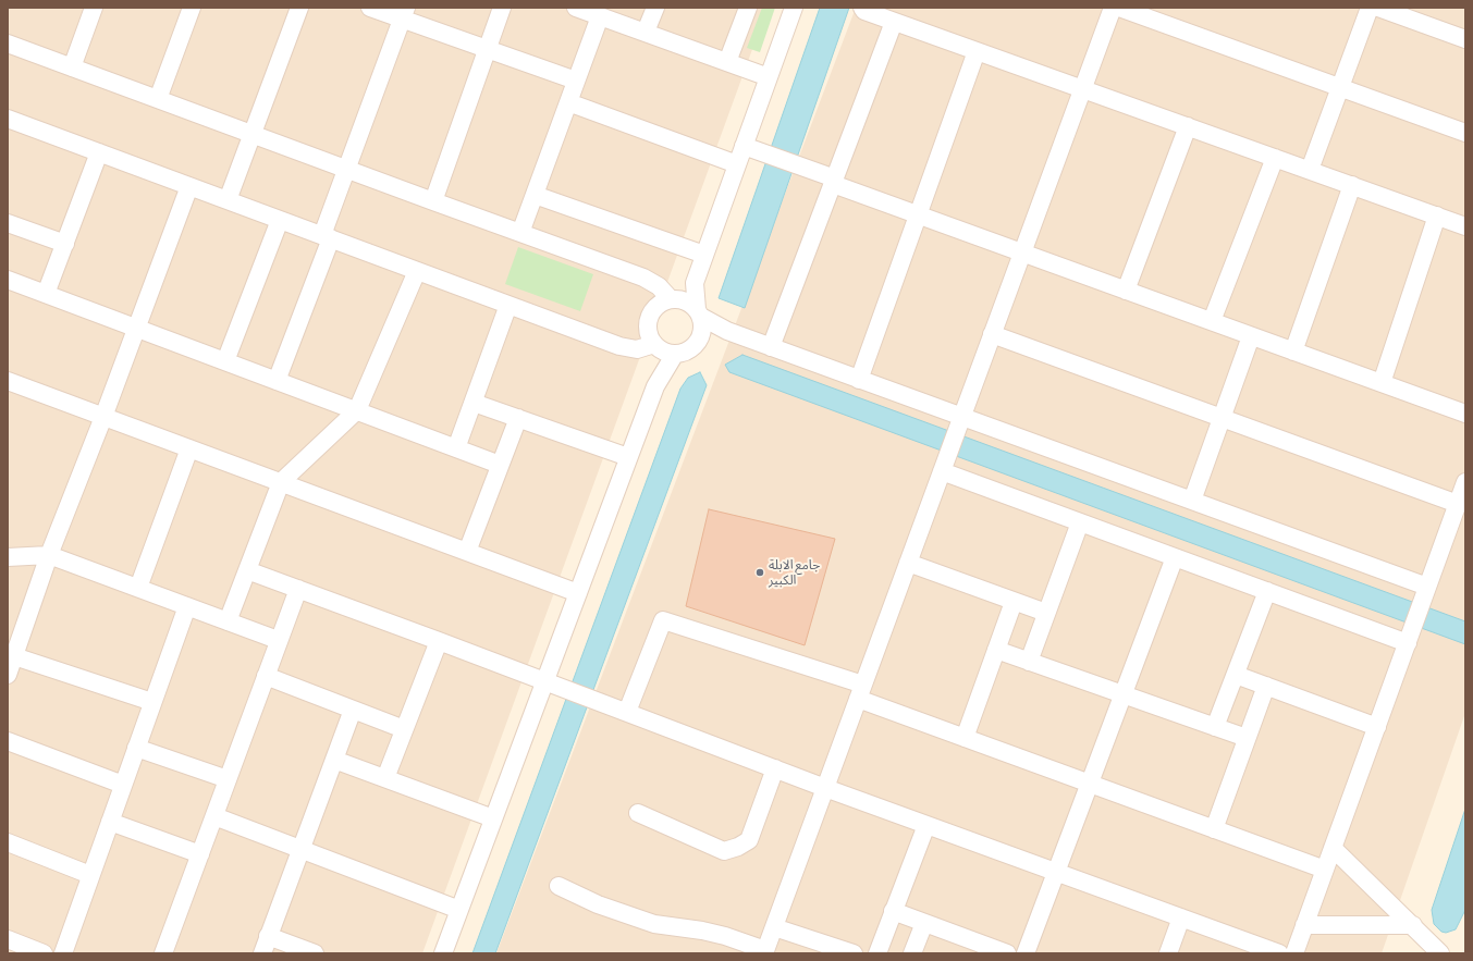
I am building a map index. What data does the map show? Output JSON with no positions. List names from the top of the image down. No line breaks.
{"places":["جامع الابلة الكبير"]}
